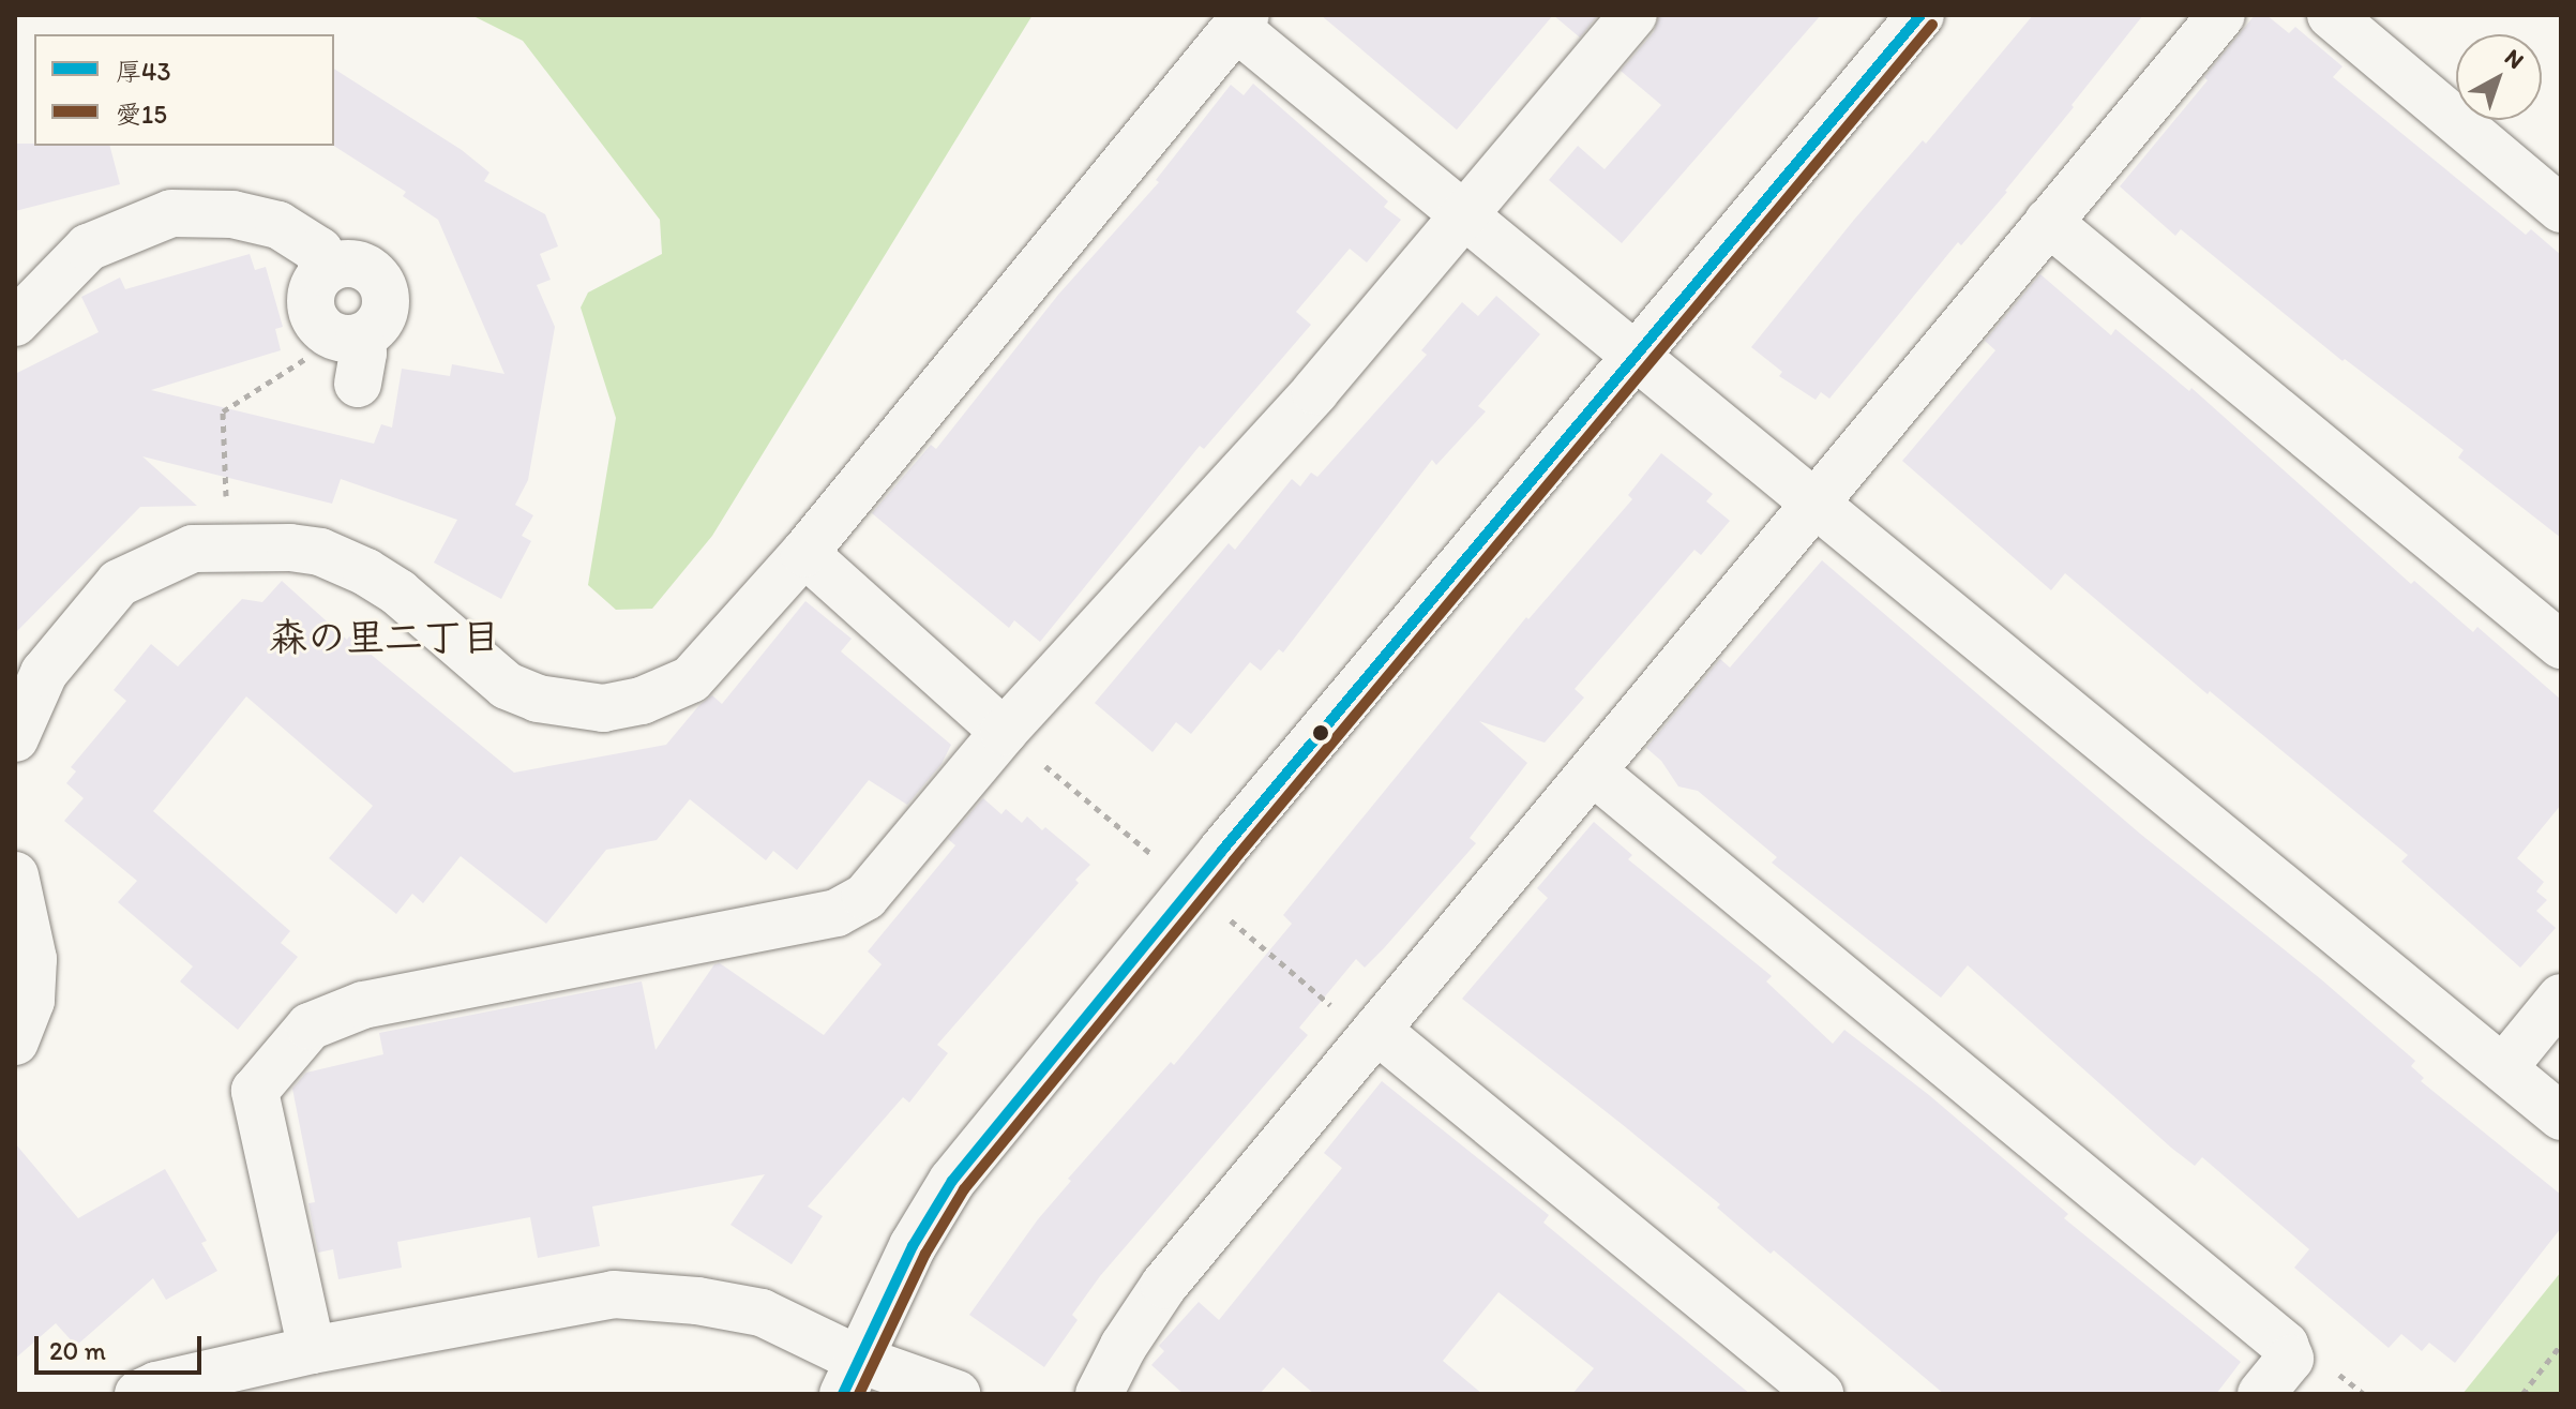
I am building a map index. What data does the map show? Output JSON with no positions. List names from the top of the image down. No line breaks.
{"districts":["森の里二丁目"],"lines":["transit line 厚43","transit line 愛15"],"legend":["厚43","愛15"],"scale_bar":"20 m","north":"top right"}
